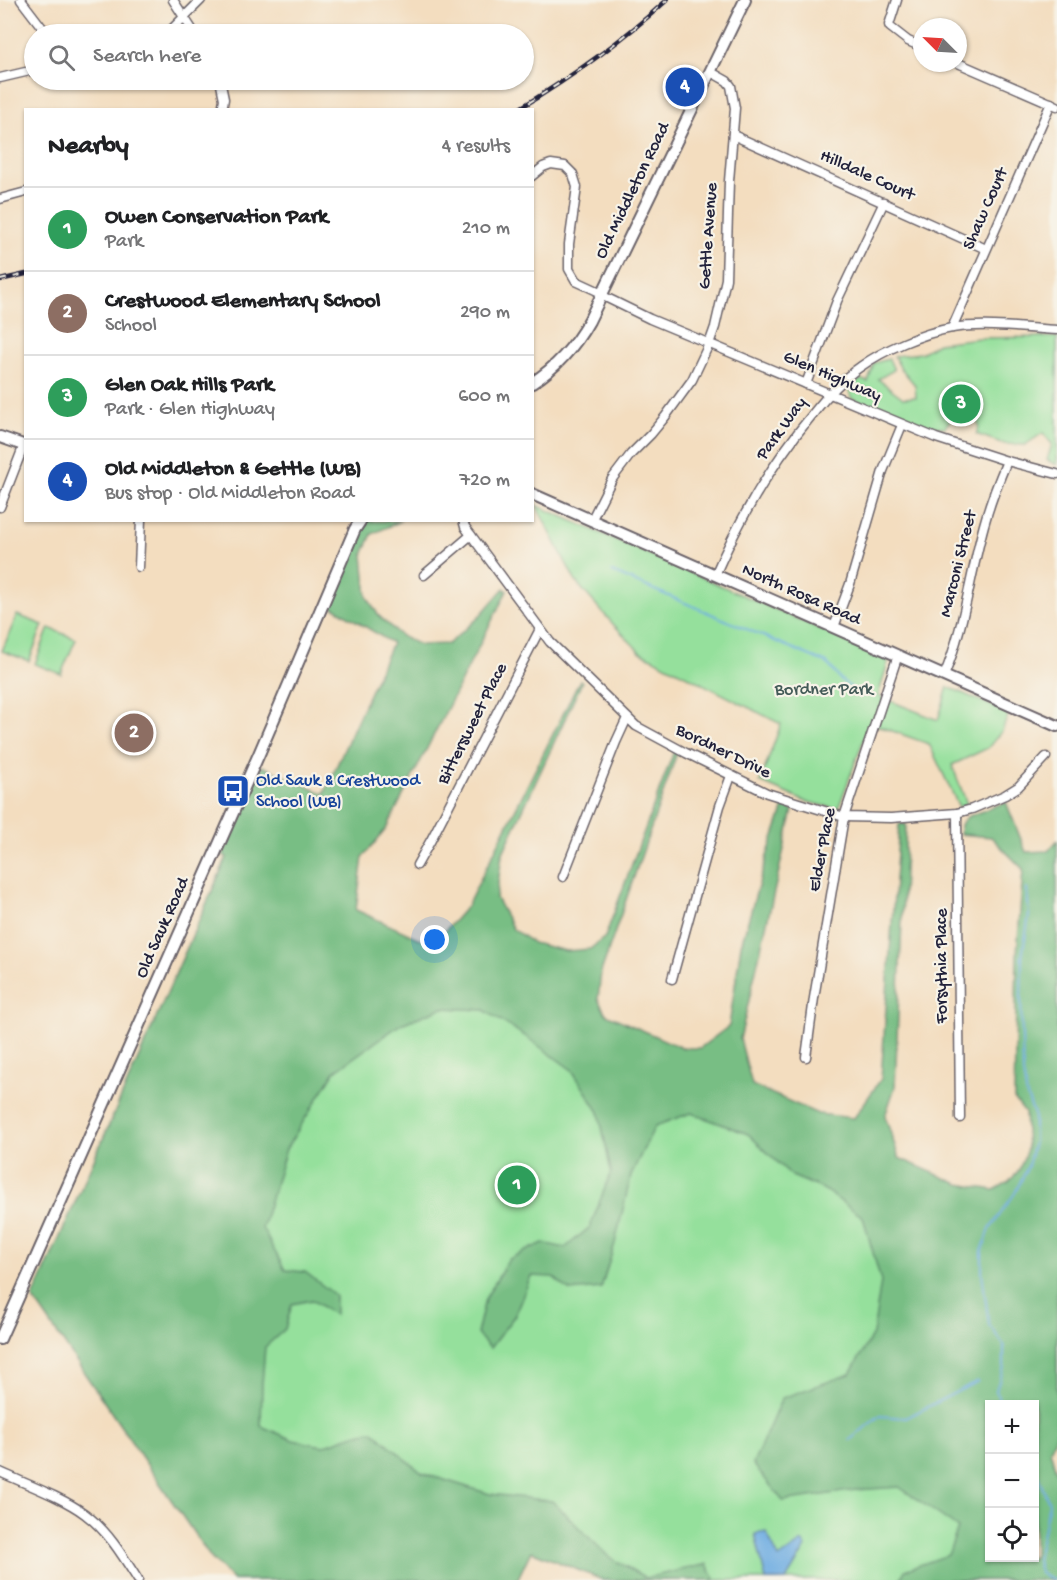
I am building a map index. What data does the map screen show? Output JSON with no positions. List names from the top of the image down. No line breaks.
{"streets":{"street":["Hilldale Court","Old Middleton Road","Shaw Court","Gettle Avenue","Glen Highway","Park Way","Marconi Street","North Rosa Road","Bittersweet Place","Bordner Drive","Elder Place","Old Sauk Road","Forsythia Place"]},"crossings":[["Hilldale Court","Shaw Court"],["Hilldale Court","Gettle Avenue"],["Old Middleton Road","Gettle Avenue"],["Old Middleton Road","Glen Highway"],["Shaw Court","Park Way"],["Gettle Avenue","Glen Highway"],["Gettle Avenue","North Rosa Road"],["Glen Highway","Park Way"],["Glen Highway","Marconi Street"],["Park Way","North Rosa Road"],["Marconi Street","North Rosa Road"],["North Rosa Road","Elder Place"],["Bittersweet Place","Bordner Drive"],["Bordner Drive","Elder Place"],["Bordner Drive","Forsythia Place"]],"parks":["Bordner Park"],"places":{"bus stop":["Old Sauk & Crestwood School (WB)"]},"north":"top left","page":{"search":"Search here","pins":["4","3","2","1"],"heading":["Nearby","4 results"],"list":[{"mark":"1","name":"Owen Conservation Park","note":"Park","value":"210 m"},{"mark":"2","name":"Crestwood Elementary School","note":"School","value":"290 m"},{"mark":"3","name":"Glen Oak Hills Park","note":"Park · Glen Highway","value":"600 m"},{"mark":"4","name":"Old Middleton & Gettle (WB)","note":"Bus stop · Old Middleton Road","value":"720 m"}],"map_buttons":["+","−"]}}
